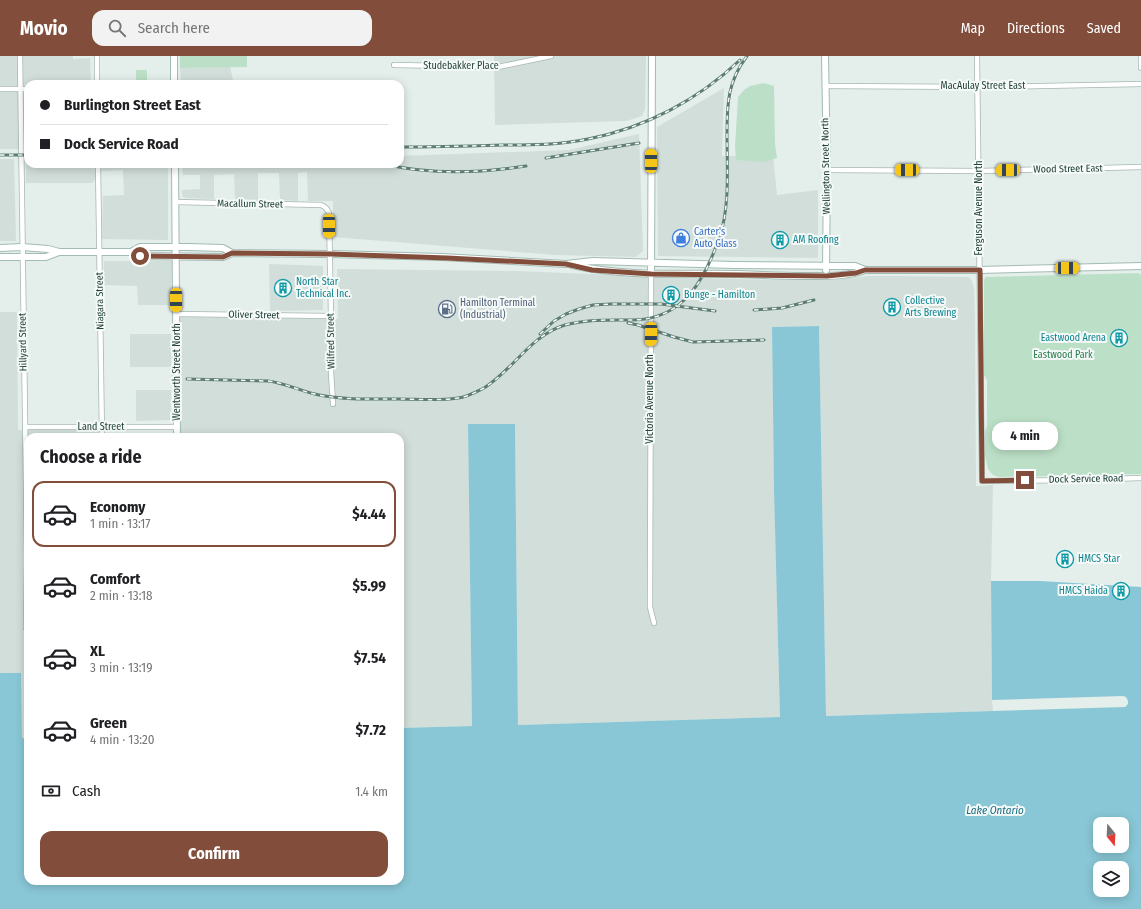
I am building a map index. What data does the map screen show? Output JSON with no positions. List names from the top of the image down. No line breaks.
{"streets":{"main road":["Wellington Street North","Wentworth Street North","Victoria Avenue North"],"street":["Studebakker Place","MacAulay Street East","Wood Street East","Macallum Street","Ferguson Avenue North","Niagara Street","Oliver Street","Wilfred Street","Hillyard Street","Land Street","Dock Service Road"]},"crossings":[["MacAulay Street East","Wellington Street North"],["MacAulay Street East","Ferguson Avenue North"],["Wellington Street North","Wood Street East"],["Wood Street East","Ferguson Avenue North"],["Macallum Street","Wilfred Street"],["Macallum Street","Wentworth Street North"],["Ferguson Avenue North","Dock Service Road"],["Niagara Street","Land Street"],["Oliver Street","Wilfred Street"],["Oliver Street","Wentworth Street North"],["Hillyard Street","Land Street"],["Wentworth Street North","Land Street"]],"water":["Lake Ontario"],"parks":["Eastwood Park"],"places":{"shop":["Carter's Auto Glass"],"building":["AM Roofing","North Star Technical Inc.","Bunge - Hamilton","Collective Arts Brewing","Eastwood Arena","HMCS Star","HMCS Haida"],"fuel station":["Hamilton Terminal (Industrial)"]},"north":"bottom","page":{"header":"Movio","search":"Search here","nav":["Map","Directions","Saved"],"banner":["Burlington Street East","Dock Service Road"],"bubble":"4 min","heading":"Choose a ride","list":[{"name":"Economy","note":"1 min · 13:17","value":"$4.44"},{"name":"Comfort","note":"2 min · 13:18","value":"$5.99"},{"name":"XL","note":"3 min · 13:19","value":"$7.54"},{"name":"Green","note":"4 min · 13:20","value":"$7.72"}],"pay":["Cash","1.4 km"],"buttons":"Confirm"}}
